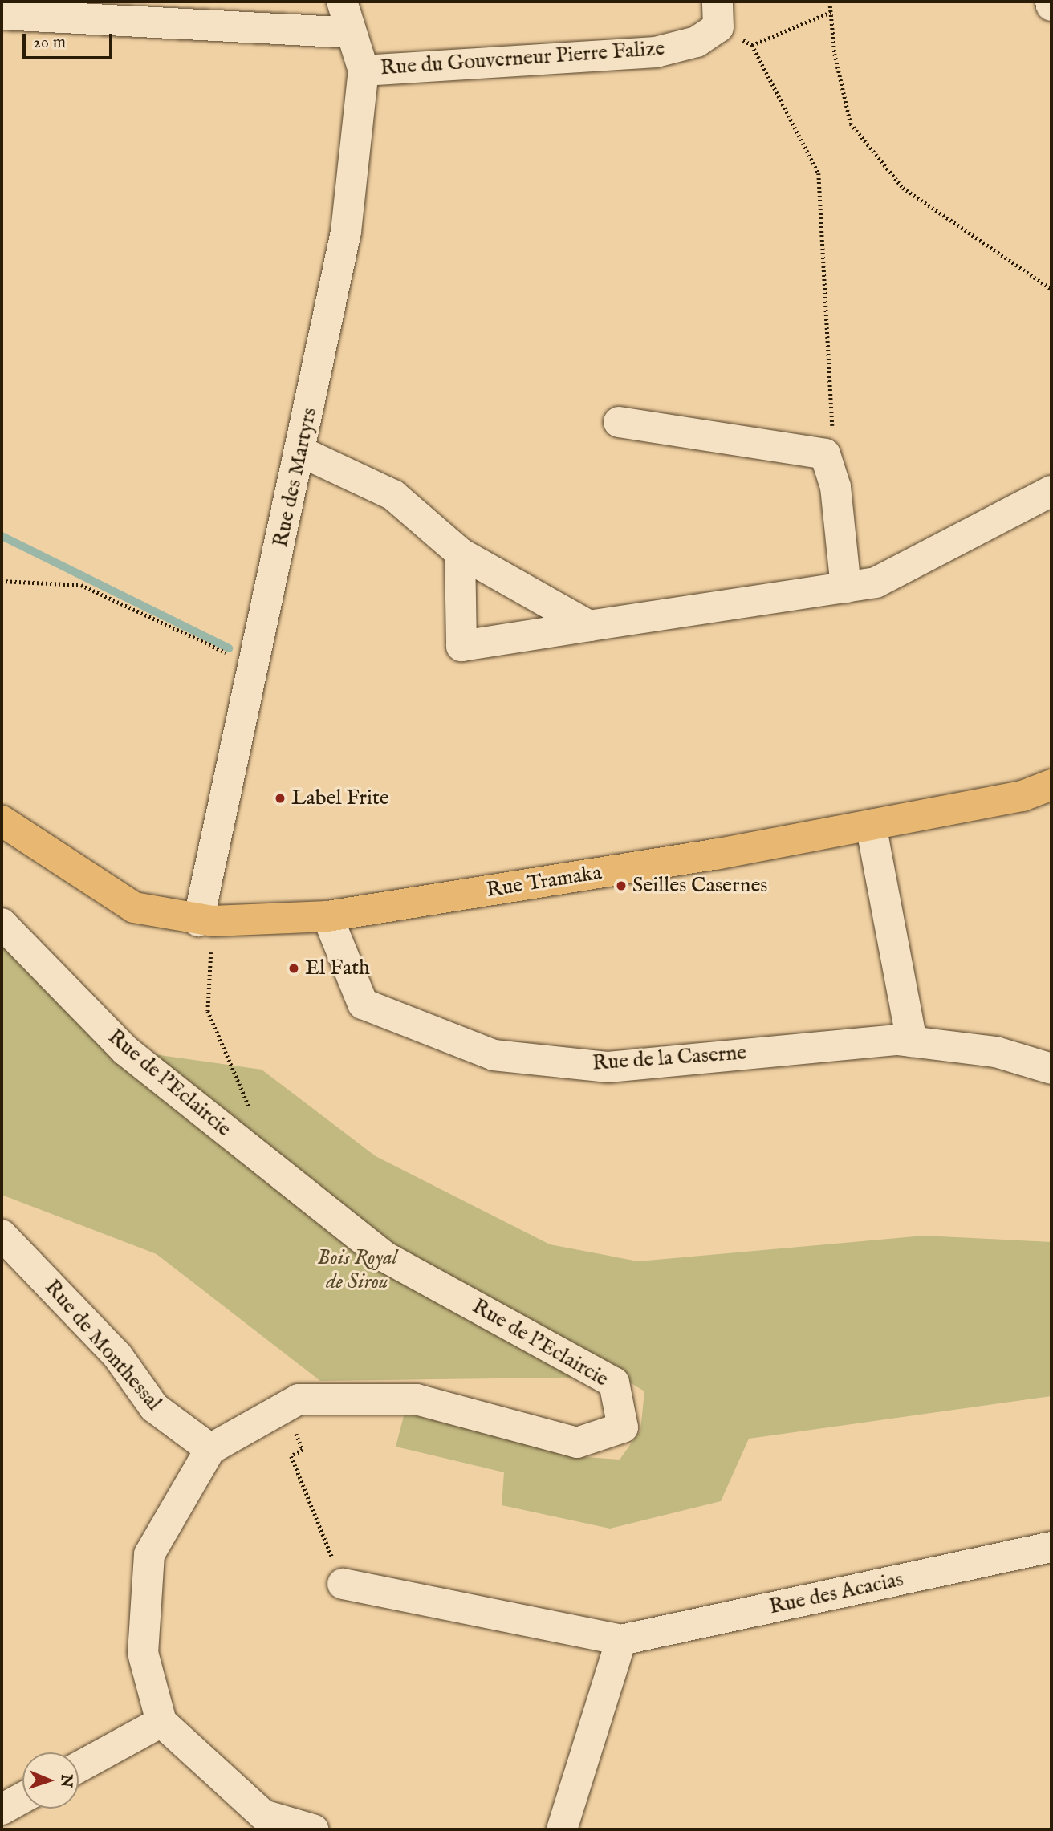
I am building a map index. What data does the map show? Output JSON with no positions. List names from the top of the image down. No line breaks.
{"streets":{"main road":["Rue Tramaka"],"street":["Rue du Gouverneur Pierre Falize","Rue des Martyrs","Rue de la Caserne","Rue de l'Eclaircie","Rue de Monthessal","Rue des Acacias"]},"crossings":[["Rue du Gouverneur Pierre Falize","Rue des Martyrs"],["Rue des Martyrs","Rue Tramaka"],["Rue Tramaka","Rue de la Caserne"],["Rue de l'Eclaircie","Rue de Monthessal"]],"parks":["Bois Royal de Sirou"],"places":["Label Frite","Seilles Casernes","El Fath"],"scale_bar":"20 m","north":"right"}
